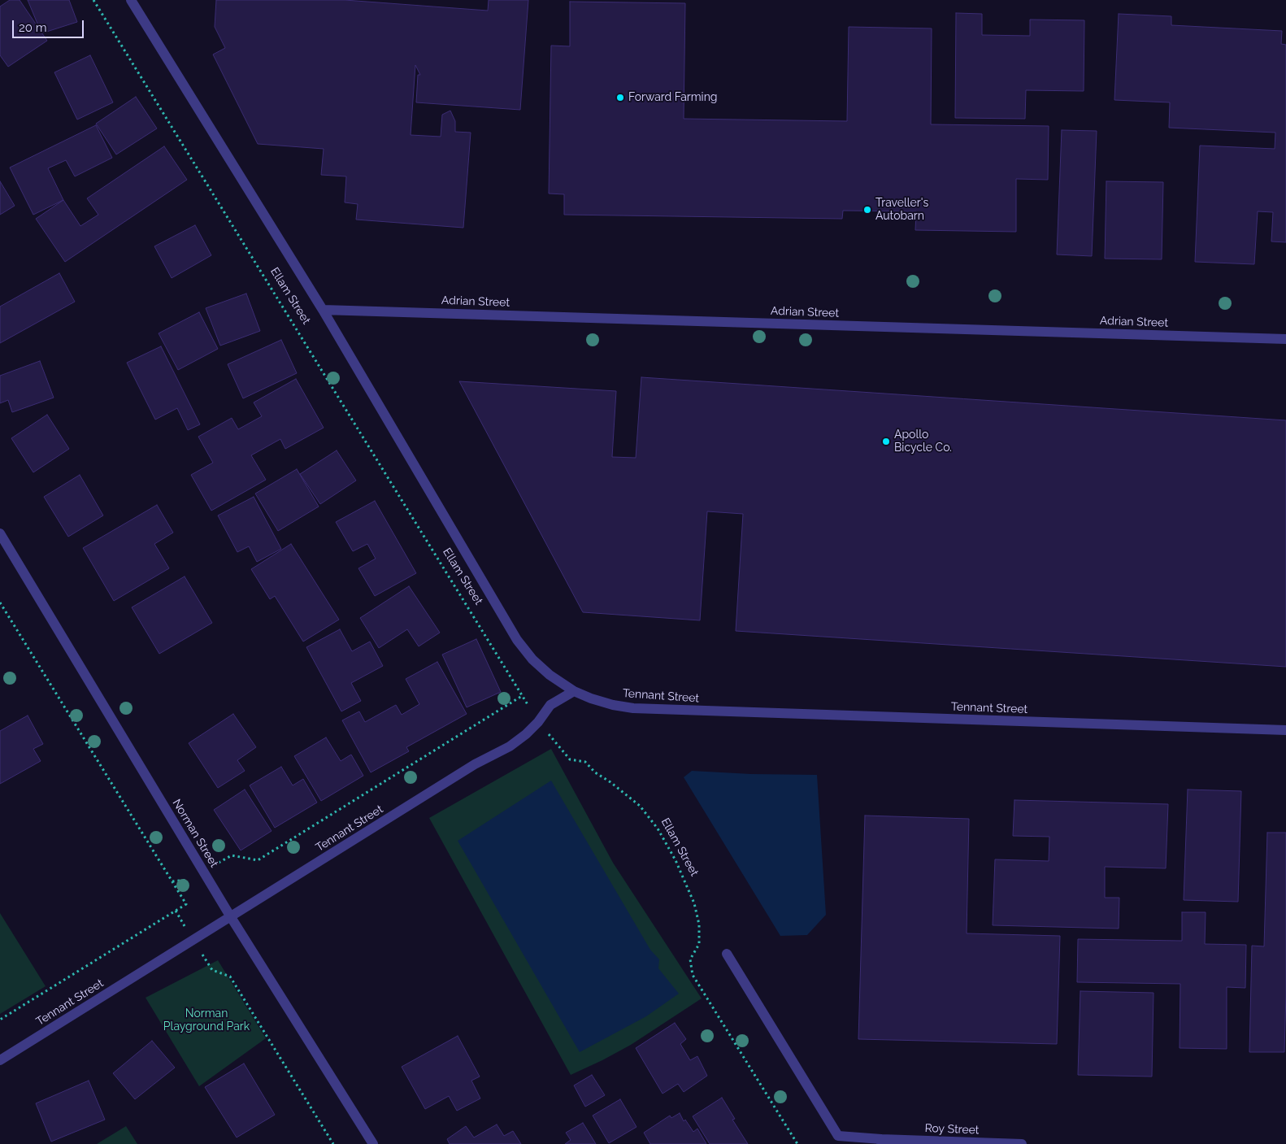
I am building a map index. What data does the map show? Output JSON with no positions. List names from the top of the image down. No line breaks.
{"streets":{"street":["Ellam Street","Adrian Street","Tennant Street","Norman Street","Roy Street"]},"crossings":[["Ellam Street","Adrian Street"],["Ellam Street","Tennant Street"],["Tennant Street","Norman Street"]],"parks":["Norman Playground Park"],"places":["Forward Farming","Traveller's Autobarn","Apollo Bicycle Co."],"scale_bar":"20 m"}
